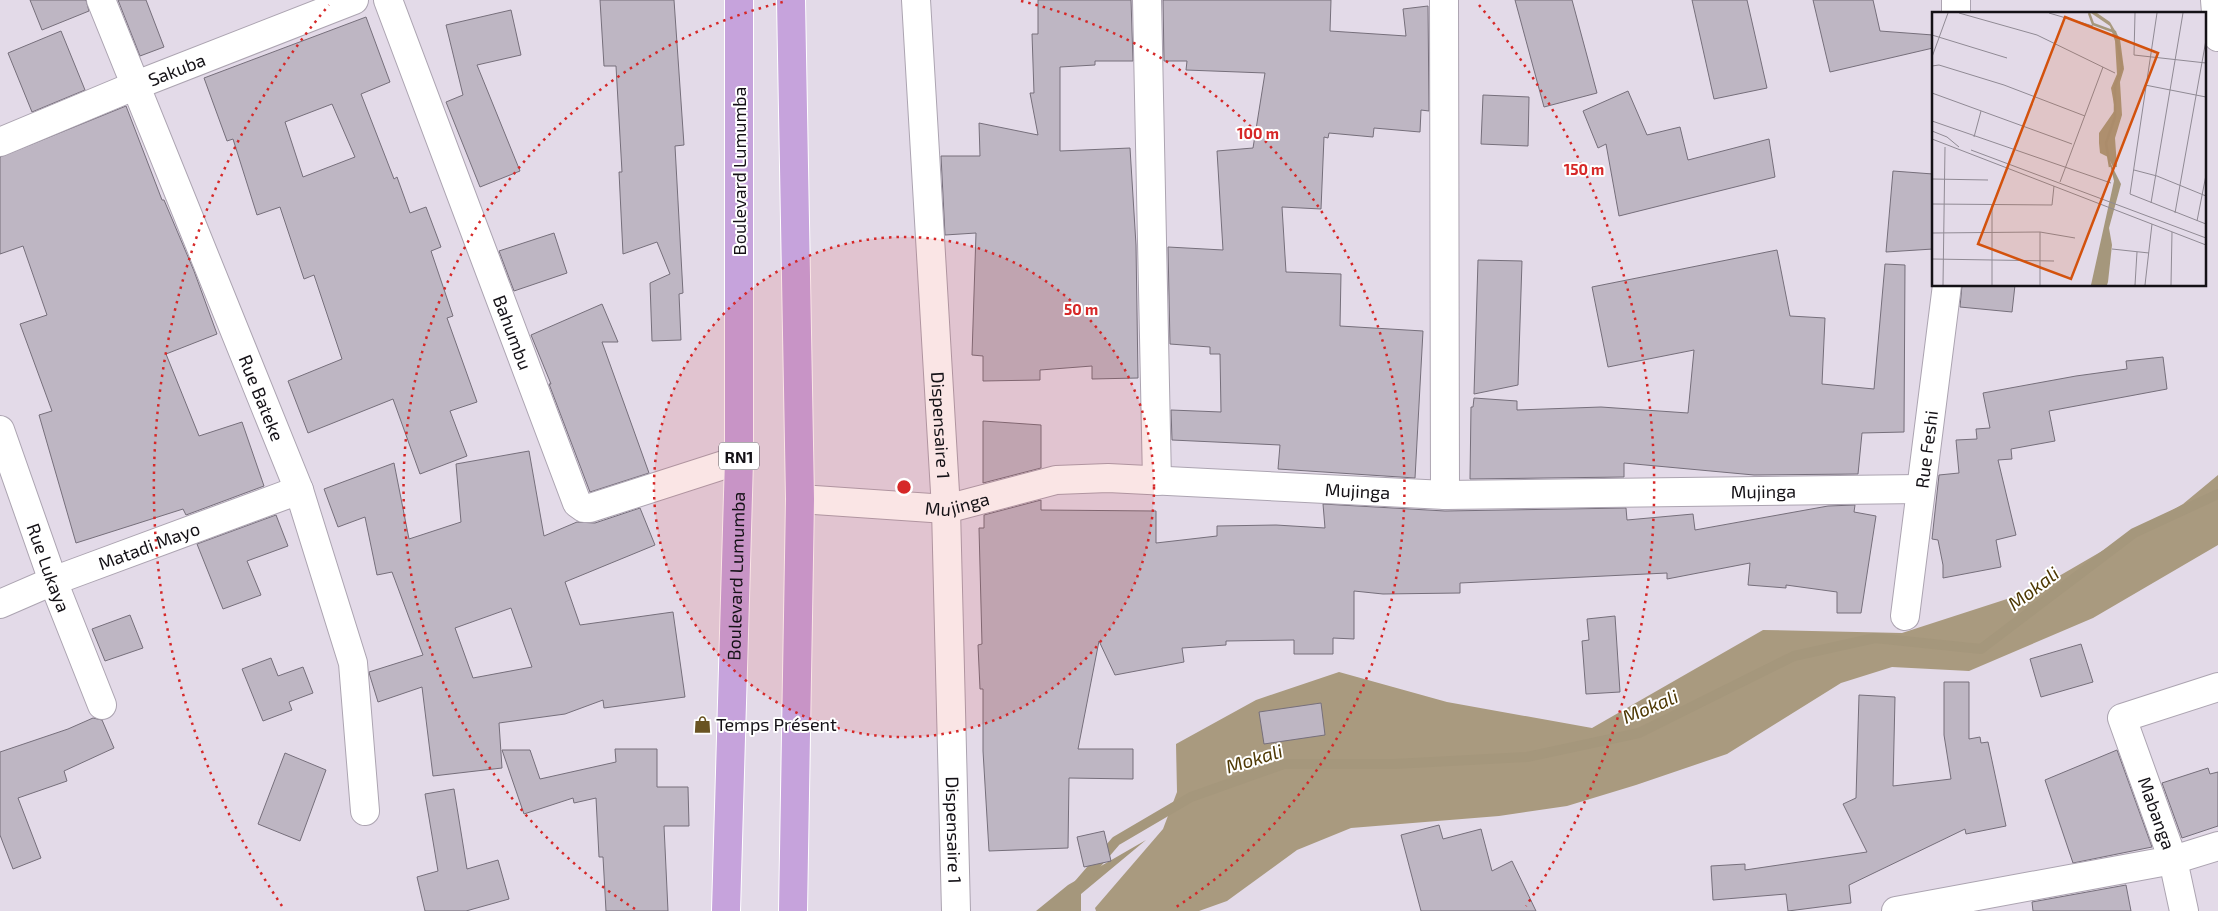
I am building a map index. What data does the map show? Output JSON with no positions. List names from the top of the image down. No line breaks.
{"streets":{"highway":["Boulevard Lumumba","RN1"],"street":["Sakuba","Bahumbu","Rue Bateke","Dispensaire 1","Rue Feshi","Mujinga","Matadi Mayo","Rue Lukaya","Mabanga"]},"crossings":[["Sakuba","Rue Bateke"],["Boulevard Lumumba","Bahumbu"],["Rue Bateke","Matadi Mayo"],["Dispensaire 1","Mujinga"],["Rue Feshi","Mujinga"],["Matadi Mayo","Rue Lukaya"]],"water":["Mokali"],"places":{"shop":["Temps Présent"]},"rings":["100 m","150 m","50 m"]}
